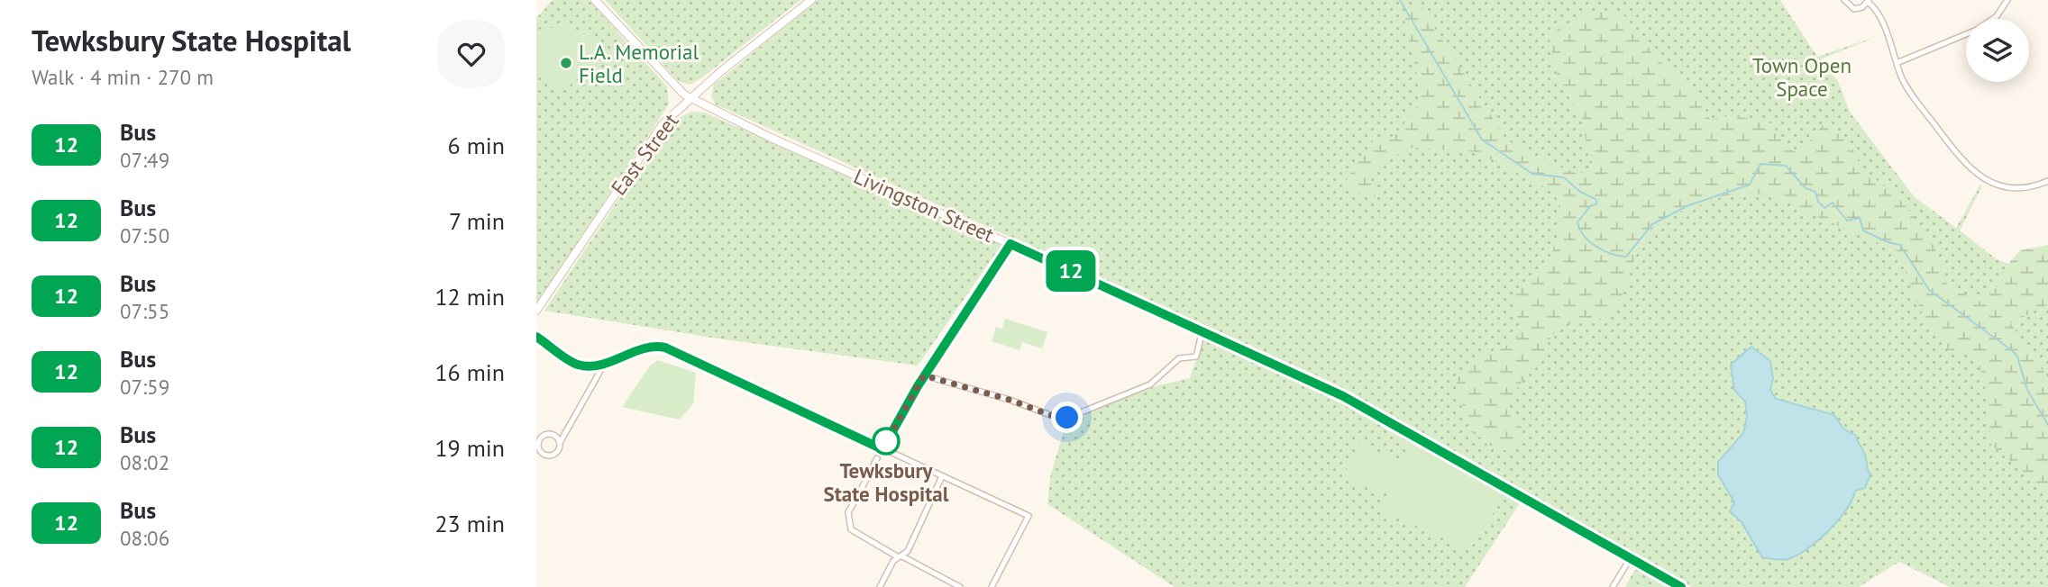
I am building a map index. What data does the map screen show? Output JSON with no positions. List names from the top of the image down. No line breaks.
{"streets":{"street":["East Street","Livingston Street"]},"crossings":[["East Street","Livingston Street"]],"parks":["Town Open Space"],"places":["L.A. Memorial Field","Tewksbury State Hospital"],"lines":["bus line 12"],"page":{"heading":["Tewksbury State Hospital","Walk · 4 min · 270 m"],"on_map":"12","list":[{"mark":"12","name":"Bus","note":"07:49","value":"6 min"},{"mark":"12","name":"Bus","note":"07:50","value":"7 min"},{"mark":"12","name":"Bus","note":"07:55","value":"12 min"},{"mark":"12","name":"Bus","note":"07:59","value":"16 min"},{"mark":"12","name":"Bus","note":"08:02","value":"19 min"},{"mark":"12","name":"Bus","note":"08:06","value":"23 min"}]}}
